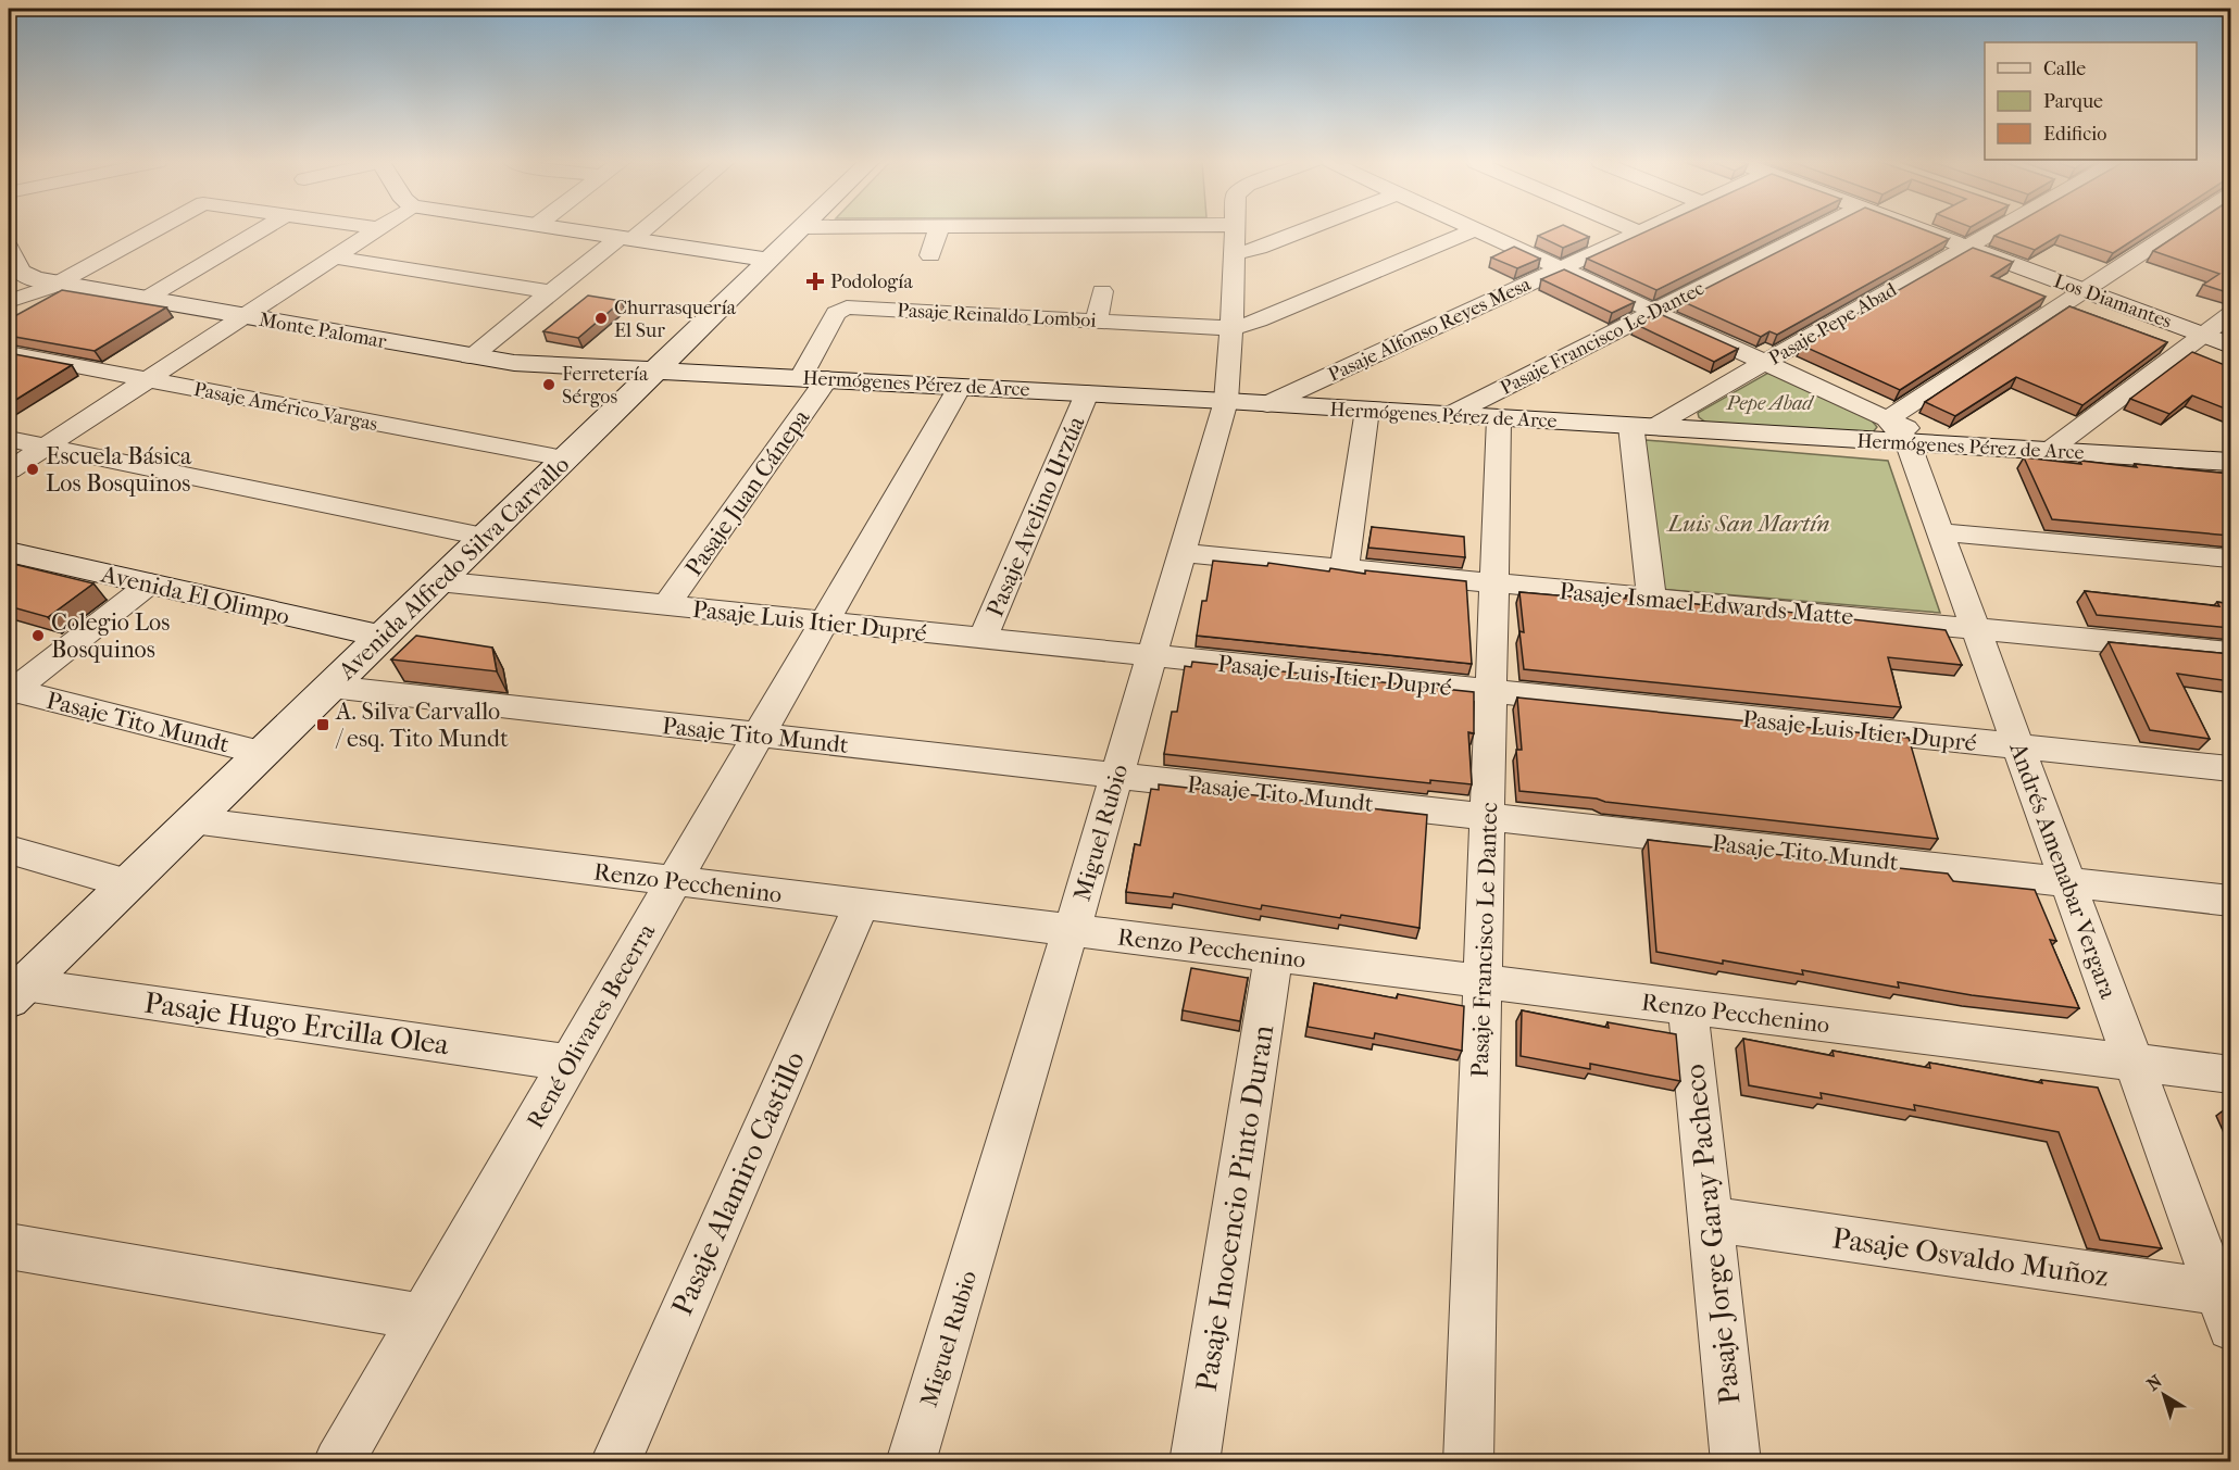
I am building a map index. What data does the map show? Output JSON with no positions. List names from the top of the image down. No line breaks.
{"streets":{"street":["Los Diamantes","Pasaje Reinaldo Lomboi","Pasaje Pepe Abad","Pasaje Alfonso Reyes Mesa","Monte Palomar","Pasaje Francisco Le Dantec","Hermógenes Pérez de Arce","Pasaje Américo Vargas","Pasaje Juan Cánepa","Pasaje Avelino Urzúa","Avenida Alfredo Silva Carvallo","Avenida El Olimpo","Pasaje Ismael Edwards Matte","Pasaje Luis Itier Dupré","Pasaje Tito Mundt","Miguel Rubio","Andrés Amenabar Vergara","Renzo Pecchenino","Pasaje Hugo Ercilla Olea","René Olivares Becerra","Pasaje Alamiro Castillo","Pasaje Inocencio Pinto Duran","Pasaje Jorge Garay Pacheco","Pasaje Osvaldo Muñoz"]},"crossings":[["Los Diamantes","Pasaje Pepe Abad"],["Pasaje Reinaldo Lomboi","Hermógenes Pérez de Arce"],["Pasaje Reinaldo Lomboi","Miguel Rubio"],["Pasaje Pepe Abad","Hermógenes Pérez de Arce"],["Pasaje Alfonso Reyes Mesa","Hermógenes Pérez de Arce"],["Monte Palomar","Hermógenes Pérez de Arce"],["Monte Palomar","Avenida Alfredo Silva Carvallo"],["Pasaje Francisco Le Dantec","Hermógenes Pérez de Arce"],["Pasaje Francisco Le Dantec","Pasaje Ismael Edwards Matte"],["Pasaje Francisco Le Dantec","Pasaje Luis Itier Dupré"],["Pasaje Francisco Le Dantec","Pasaje Tito Mundt"],["Pasaje Francisco Le Dantec","Renzo Pecchenino"],["Hermógenes Pérez de Arce","Pasaje Juan Cánepa"],["Hermógenes Pérez de Arce","Pasaje Avelino Urzúa"],["Hermógenes Pérez de Arce","Avenida Alfredo Silva Carvallo"],["Hermógenes Pérez de Arce","Miguel Rubio"],["Hermógenes Pérez de Arce","Andrés Amenabar Vergara"],["Hermógenes Pérez de Arce","René Olivares Becerra"],["Pasaje Américo Vargas","Avenida Alfredo Silva Carvallo"],["Pasaje Juan Cánepa","Pasaje Luis Itier Dupré"],["Pasaje Avelino Urzúa","Pasaje Luis Itier Dupré"],["Avenida Alfredo Silva Carvallo","Avenida El Olimpo"],["Avenida Alfredo Silva Carvallo","Pasaje Luis Itier Dupré"],["Avenida Alfredo Silva Carvallo","Pasaje Tito Mundt"],["Avenida Alfredo Silva Carvallo","Renzo Pecchenino"],["Avenida Alfredo Silva Carvallo","Pasaje Hugo Ercilla Olea"],["Pasaje Ismael Edwards Matte","Miguel Rubio"],["Pasaje Ismael Edwards Matte","Andrés Amenabar Vergara"],["Pasaje Luis Itier Dupré","Miguel Rubio"],["Pasaje Luis Itier Dupré","Andrés Amenabar Vergara"],["Pasaje Luis Itier Dupré","René Olivares Becerra"],["Pasaje Tito Mundt","Miguel Rubio"],["Pasaje Tito Mundt","Andrés Amenabar Vergara"],["Pasaje Tito Mundt","René Olivares Becerra"],["Miguel Rubio","Renzo Pecchenino"],["Andrés Amenabar Vergara","Renzo Pecchenino"],["Andrés Amenabar Vergara","Pasaje Osvaldo Muñoz"],["Renzo Pecchenino","René Olivares Becerra"],["Renzo Pecchenino","Pasaje Alamiro Castillo"],["Renzo Pecchenino","Pasaje Inocencio Pinto Duran"],["Renzo Pecchenino","Pasaje Jorge Garay Pacheco"],["Pasaje Hugo Ercilla Olea","René Olivares Becerra"],["Pasaje Jorge Garay Pacheco","Pasaje Osvaldo Muñoz"]],"parks":["Pepe Abad","Luis San Martín"],"places":{"health":["Podología"],"other":["Churrasquería El Sur","Ferretería Sérgos","Escuela Básica Los Bosquinos","Colegio Los Bosquinos"],"transit":["A. Silva Carvallo / esq. Tito Mundt"]},"legend":["Calle","Parque","Edificio"],"north":"top left"}
